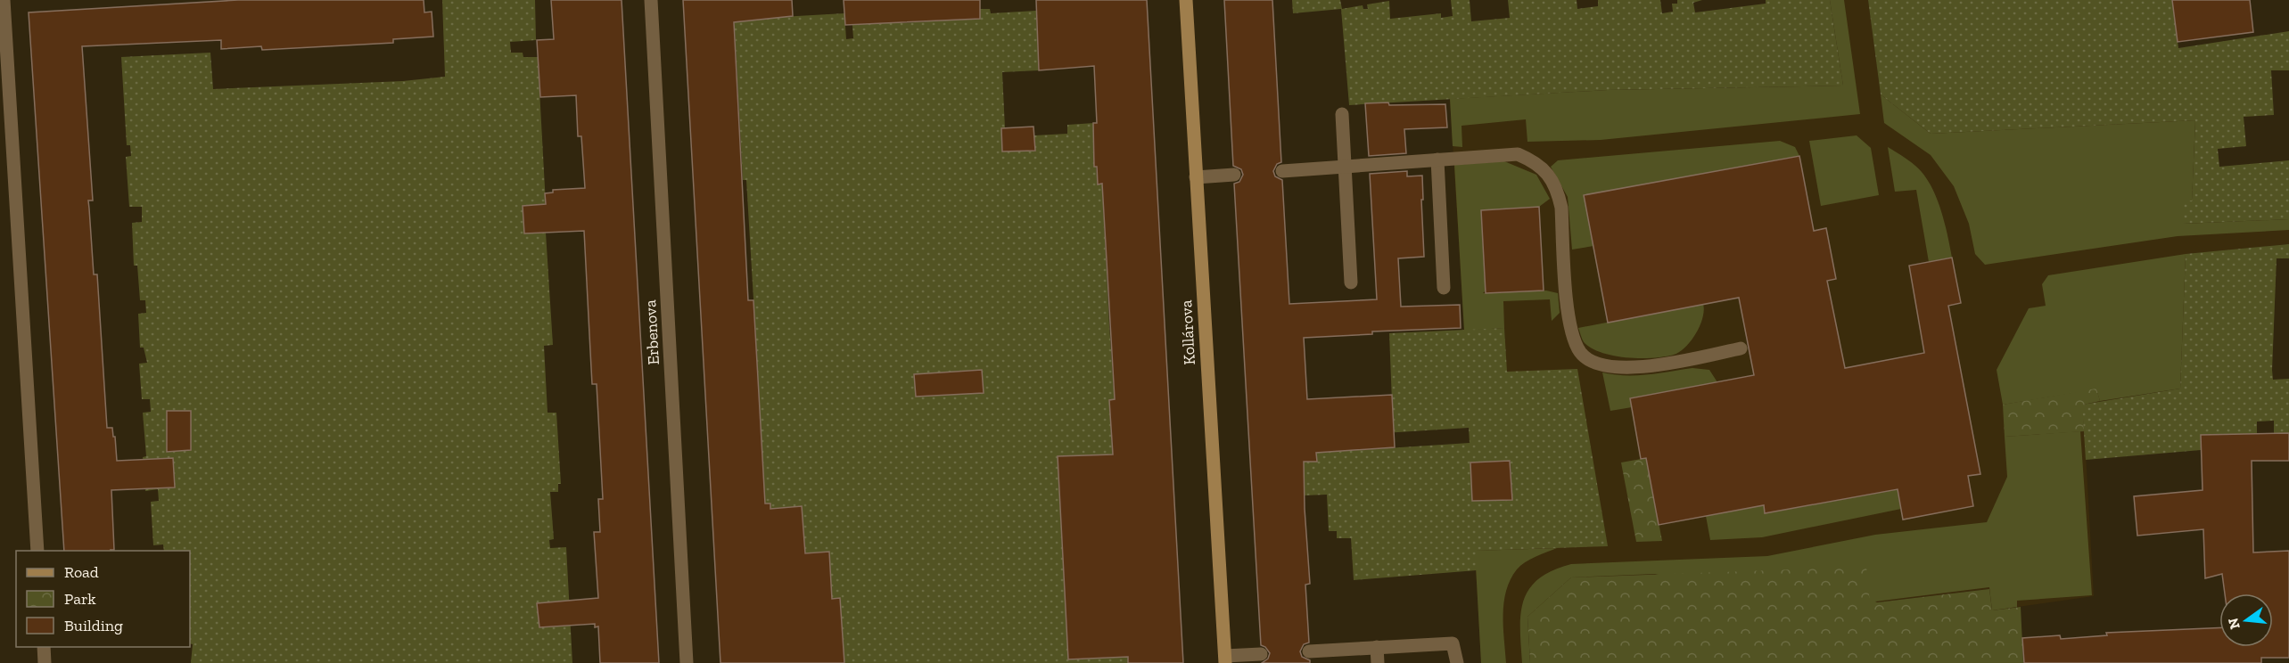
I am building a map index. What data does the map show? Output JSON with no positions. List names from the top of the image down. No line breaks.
{"streets":{"main road":["Kollárova"],"street":["Erbenova"]},"legend":["Road","Park","Building"],"north":"left"}
